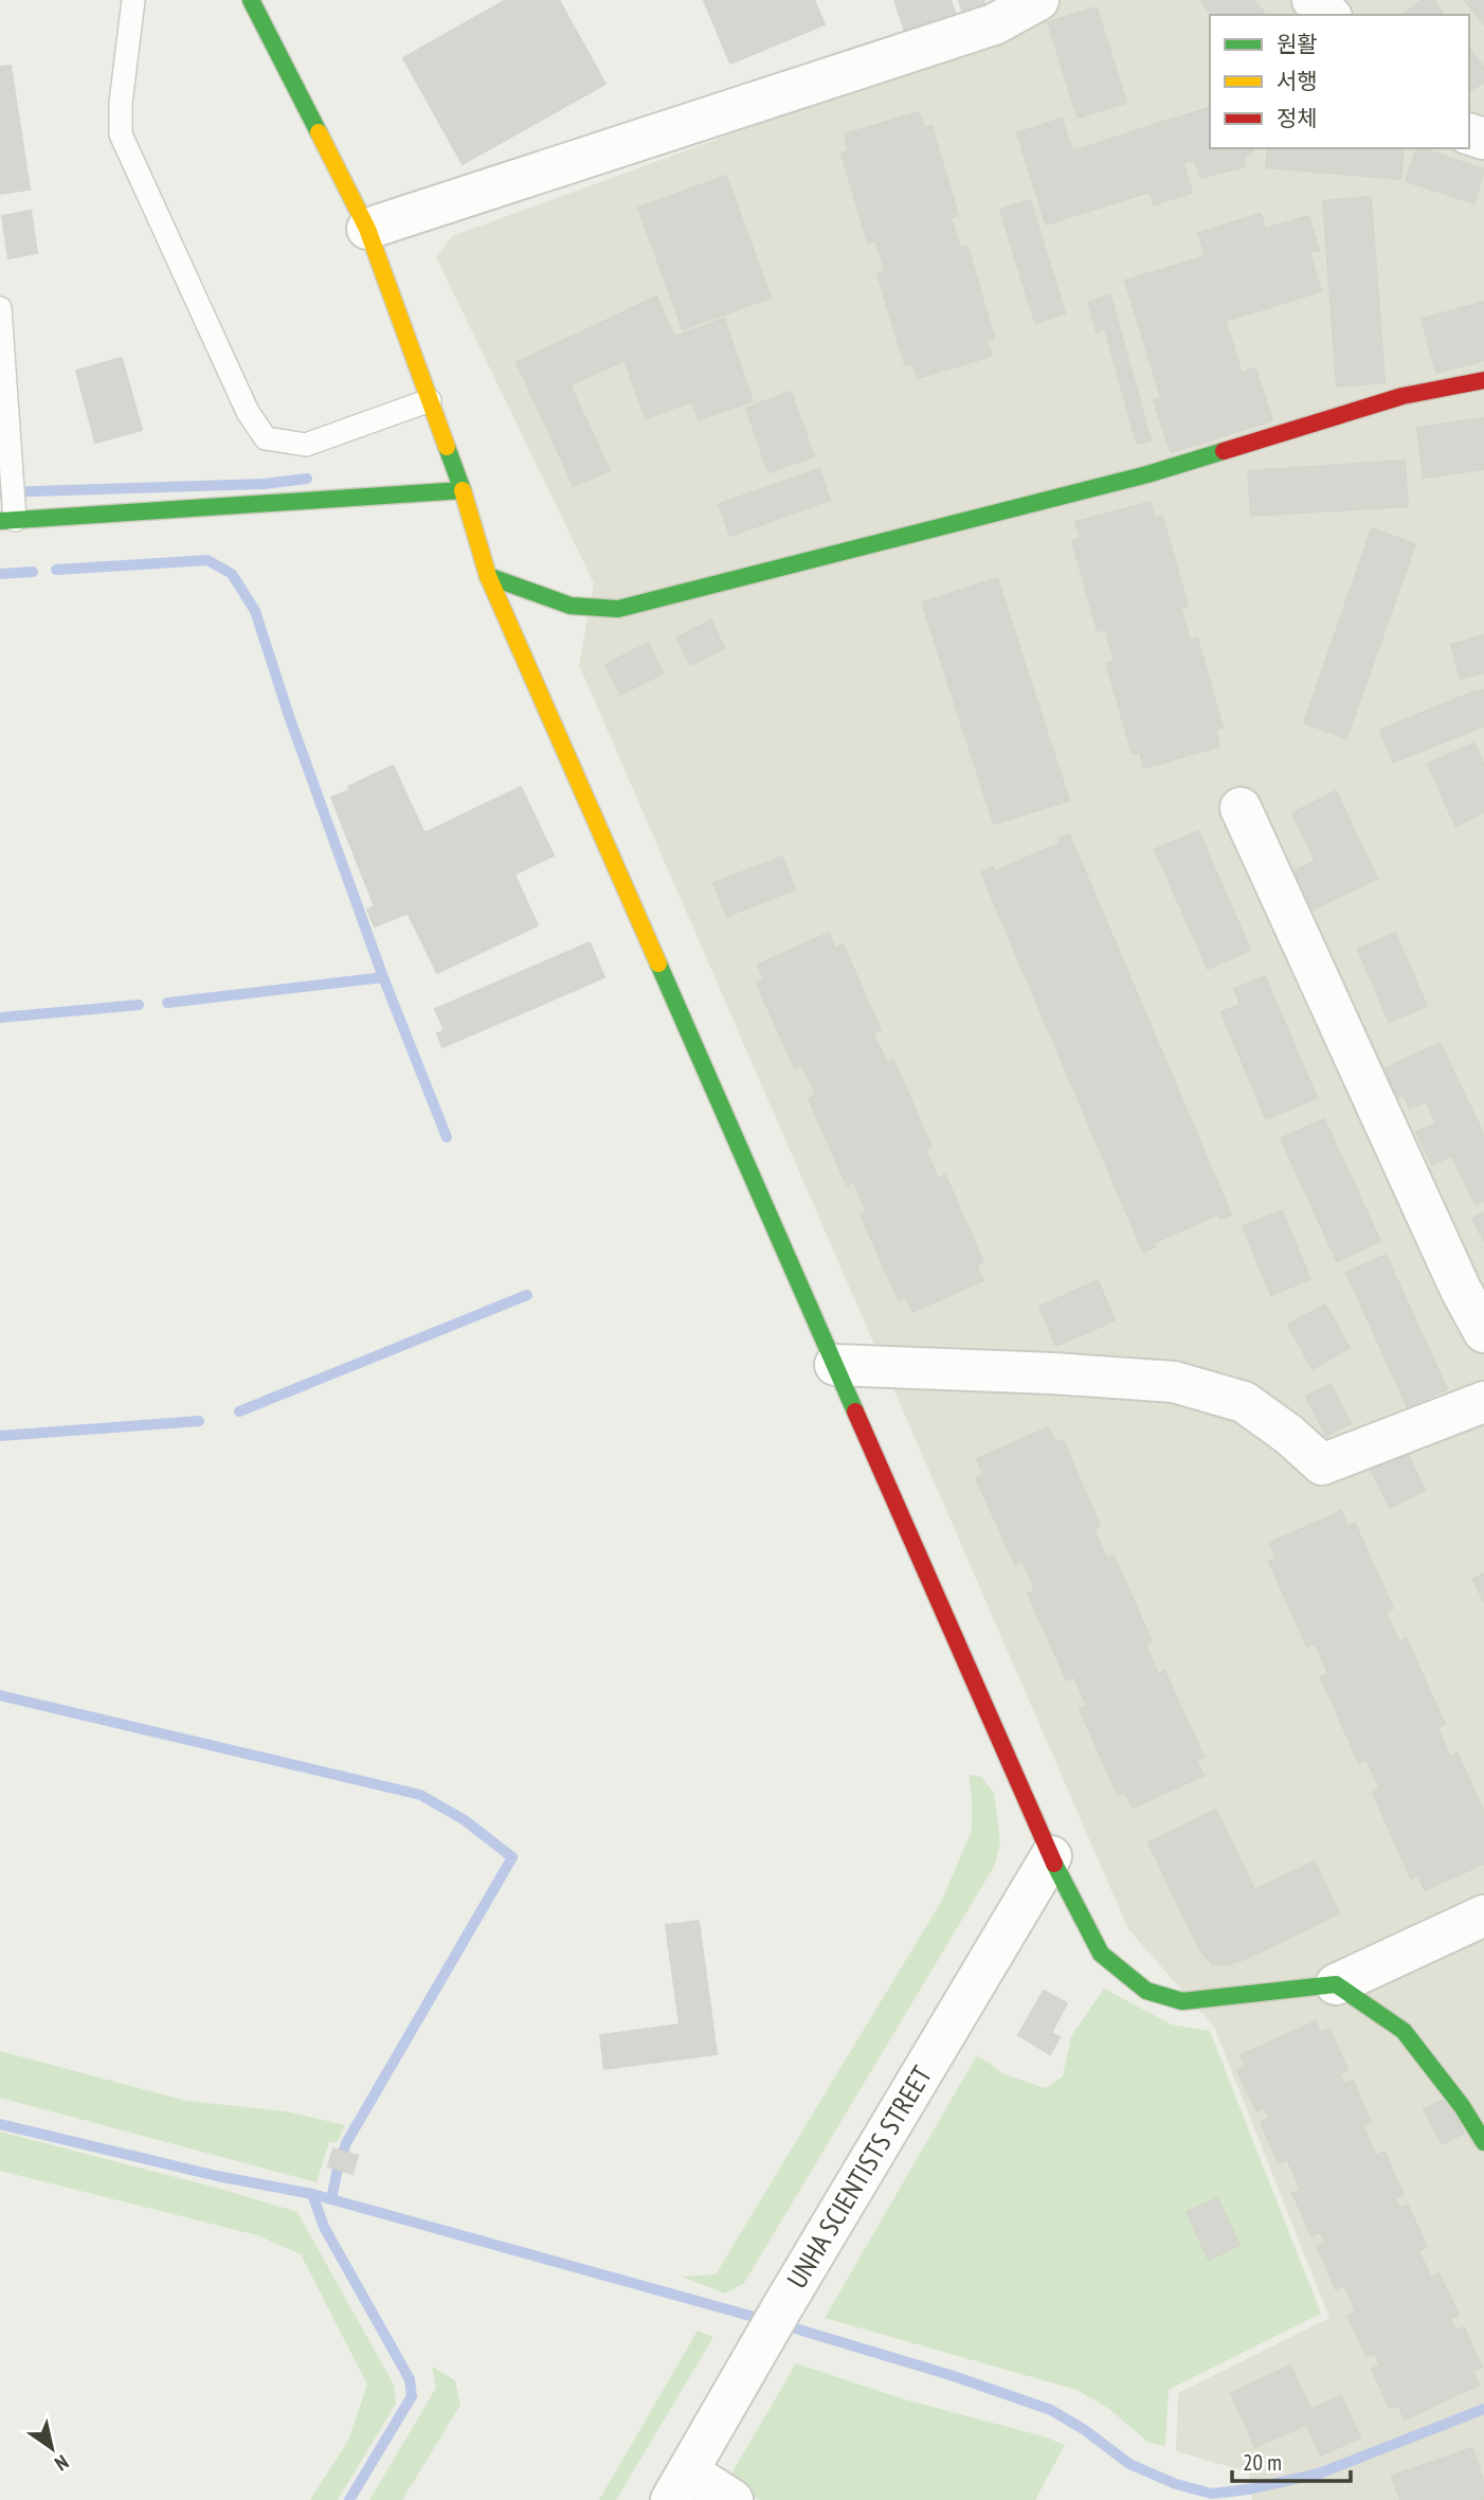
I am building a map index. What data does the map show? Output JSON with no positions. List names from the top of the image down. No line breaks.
{"streets":{"street":["UNHA SCIENTISTS STREET"]},"legend":["원활","서행","정체"],"scale_bar":"20 m","north":"bottom right"}
